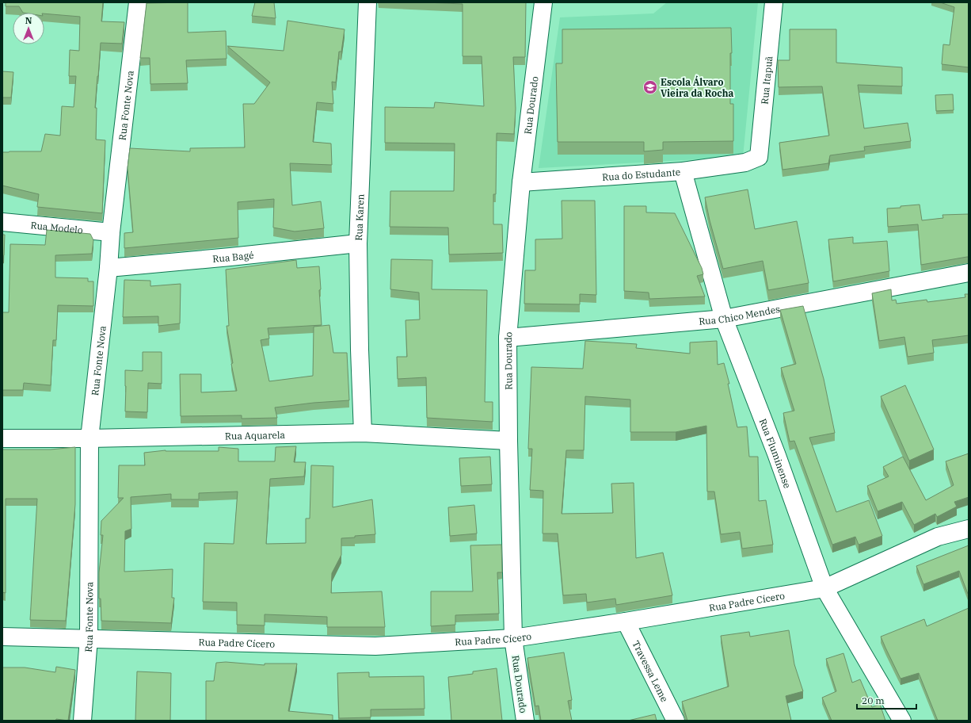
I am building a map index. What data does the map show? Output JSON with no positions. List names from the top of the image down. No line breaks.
{"streets":{"street":["Rua Itapuã","Rua Fonte Nova","Rua Dourado","Rua do Estudante","Rua Karen","Rua Modelo","Rua Bagé","Rua Chico Mendes","Rua Aquarela","Rua Fluminense","Rua Padre Cícero","Travessa Leme"]},"crossings":[["Rua Itapuã","Rua do Estudante"],["Rua Fonte Nova","Rua Modelo"],["Rua Fonte Nova","Rua Bagé"],["Rua Fonte Nova","Rua Aquarela"],["Rua Fonte Nova","Rua Padre Cícero"],["Rua Dourado","Rua do Estudante"],["Rua Dourado","Rua Chico Mendes"],["Rua Dourado","Rua Aquarela"],["Rua Dourado","Rua Padre Cícero"],["Rua do Estudante","Rua Fluminense"],["Rua Karen","Rua Bagé"],["Rua Karen","Rua Aquarela"],["Rua Chico Mendes","Rua Fluminense"],["Rua Fluminense","Rua Padre Cícero"],["Rua Padre Cícero","Travessa Leme"]],"places":{"school or university":["Escola Álvaro Vieira da Rocha"]},"scale_bar":"20 m","north":"top"}
